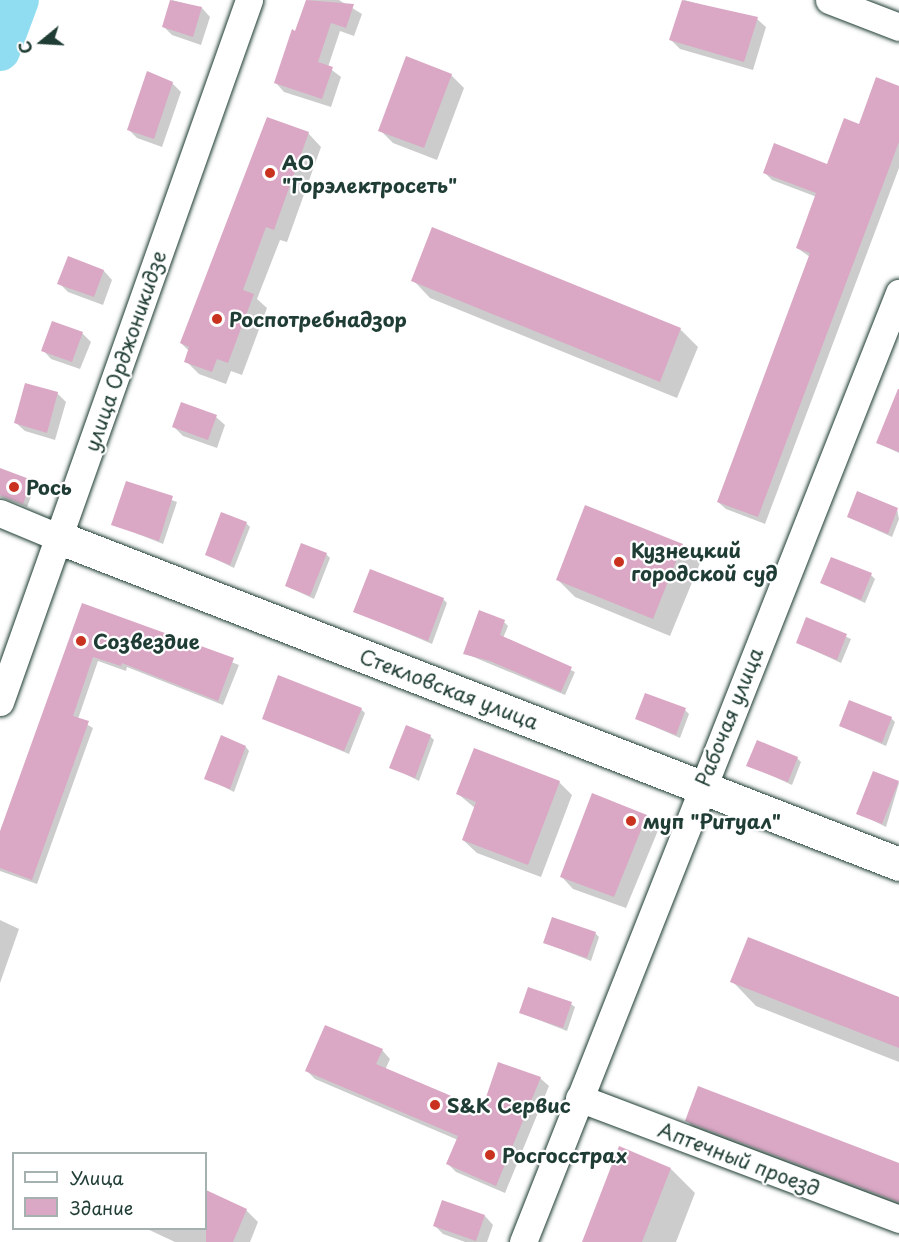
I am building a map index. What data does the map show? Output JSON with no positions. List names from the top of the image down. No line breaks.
{"streets":{"street":["улица Орджоникидзе","Стекловская улица","Рабочая улица","Аптечный проезд"]},"crossings":[["улица Орджоникидзе","Стекловская улица"],["Стекловская улица","Рабочая улица"],["Рабочая улица","Аптечный проезд"]],"places":["АО \"Горэлектросеть\"","Роспотребнадзор","Рось","Кузнецкий городской суд","Созвездие","муп \"Ритуал\"","S&K Сервис","Росгосстрах"],"legend":["Улица","Здание"],"north":"left"}
